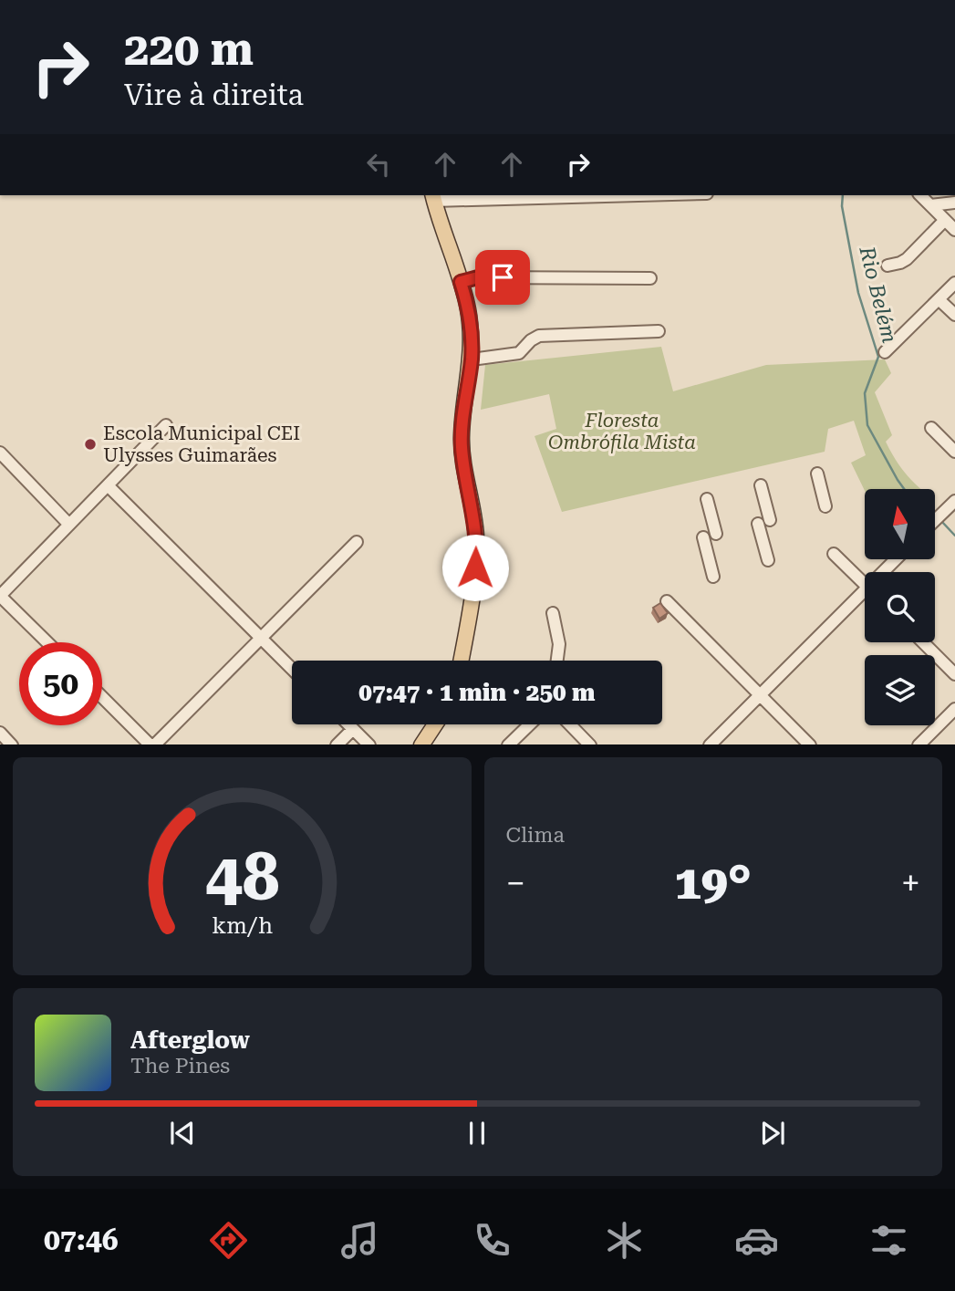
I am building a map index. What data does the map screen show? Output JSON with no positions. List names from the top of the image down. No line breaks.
{"water":["Rio Belém"],"parks":["Floresta Ombrófila Mista"],"places":["Escola Municipal CEI Ulysses Guimarães"],"north":"top","page":{"turn":["220 m","Vire à direita"],"limit":"50","trip":"07:47 · 1 min · 250 m","tile":"Clima","heat":["−","19°","+"],"song":["Afterglow","The Pines"],"tabs":"07:46","gauge":["48","km/h"]}}
